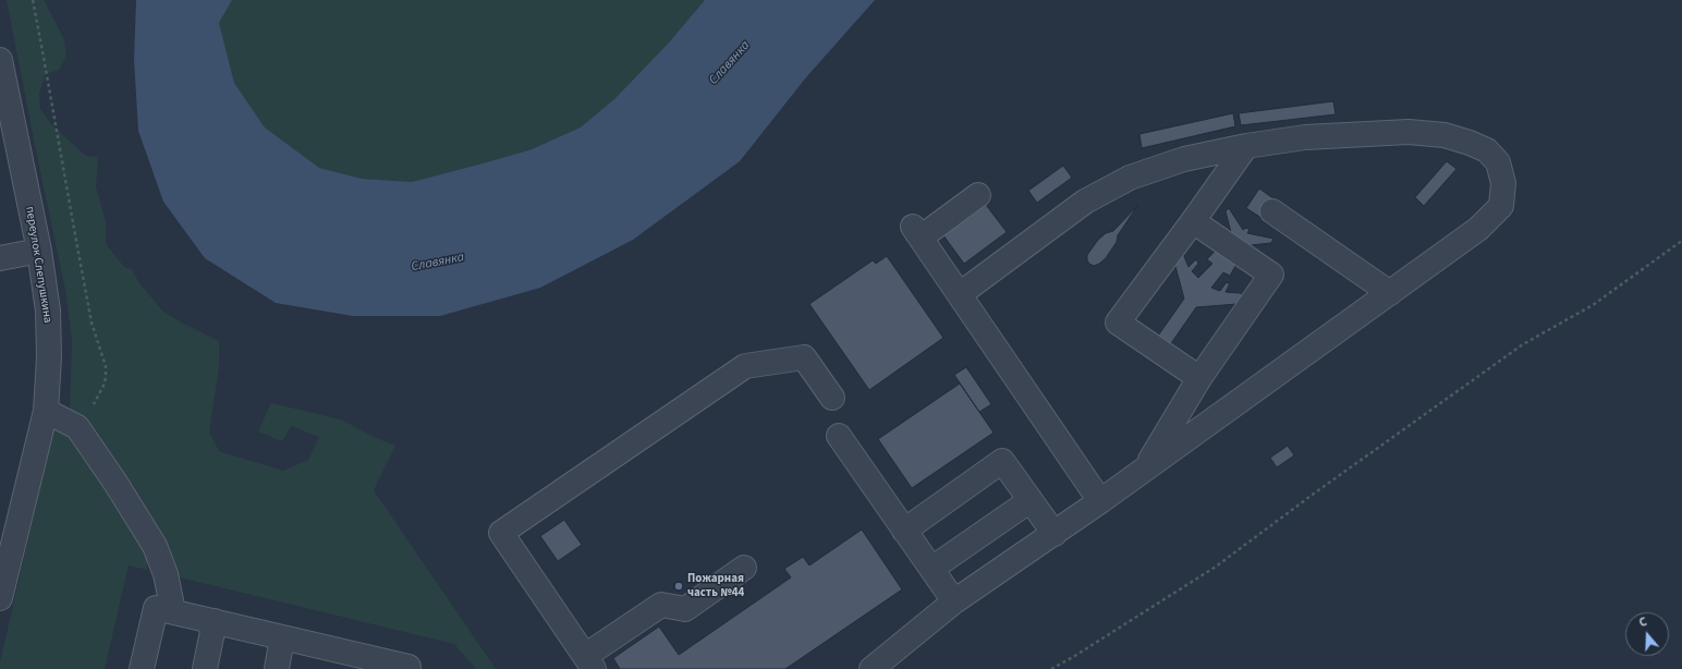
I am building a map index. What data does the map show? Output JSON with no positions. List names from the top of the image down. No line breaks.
{"streets":{"street":["переулок Слепушкина"]},"water":["Славянка"],"places":["Пожарная часть №44"],"north":"top"}
